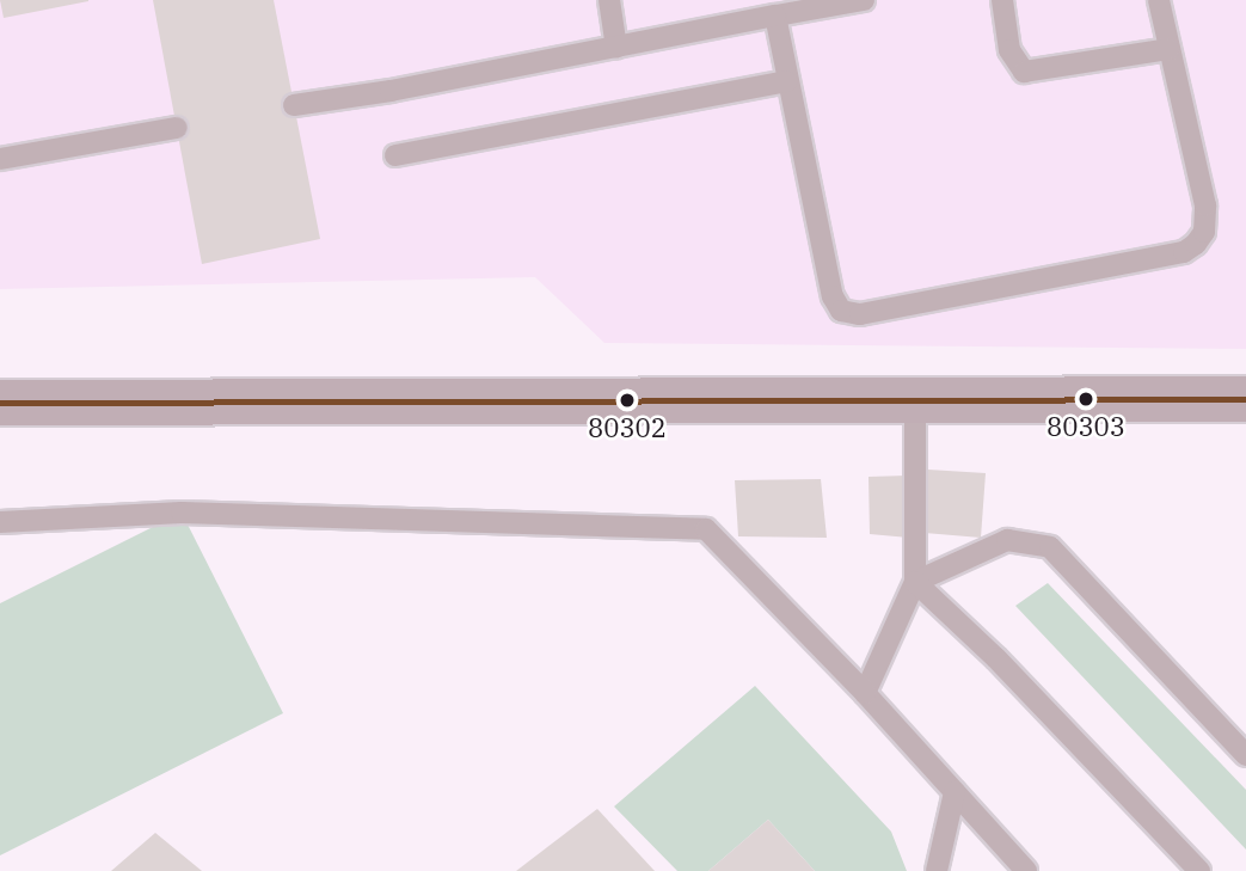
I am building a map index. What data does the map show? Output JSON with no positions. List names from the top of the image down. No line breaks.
{"places":["80303","80302"]}
